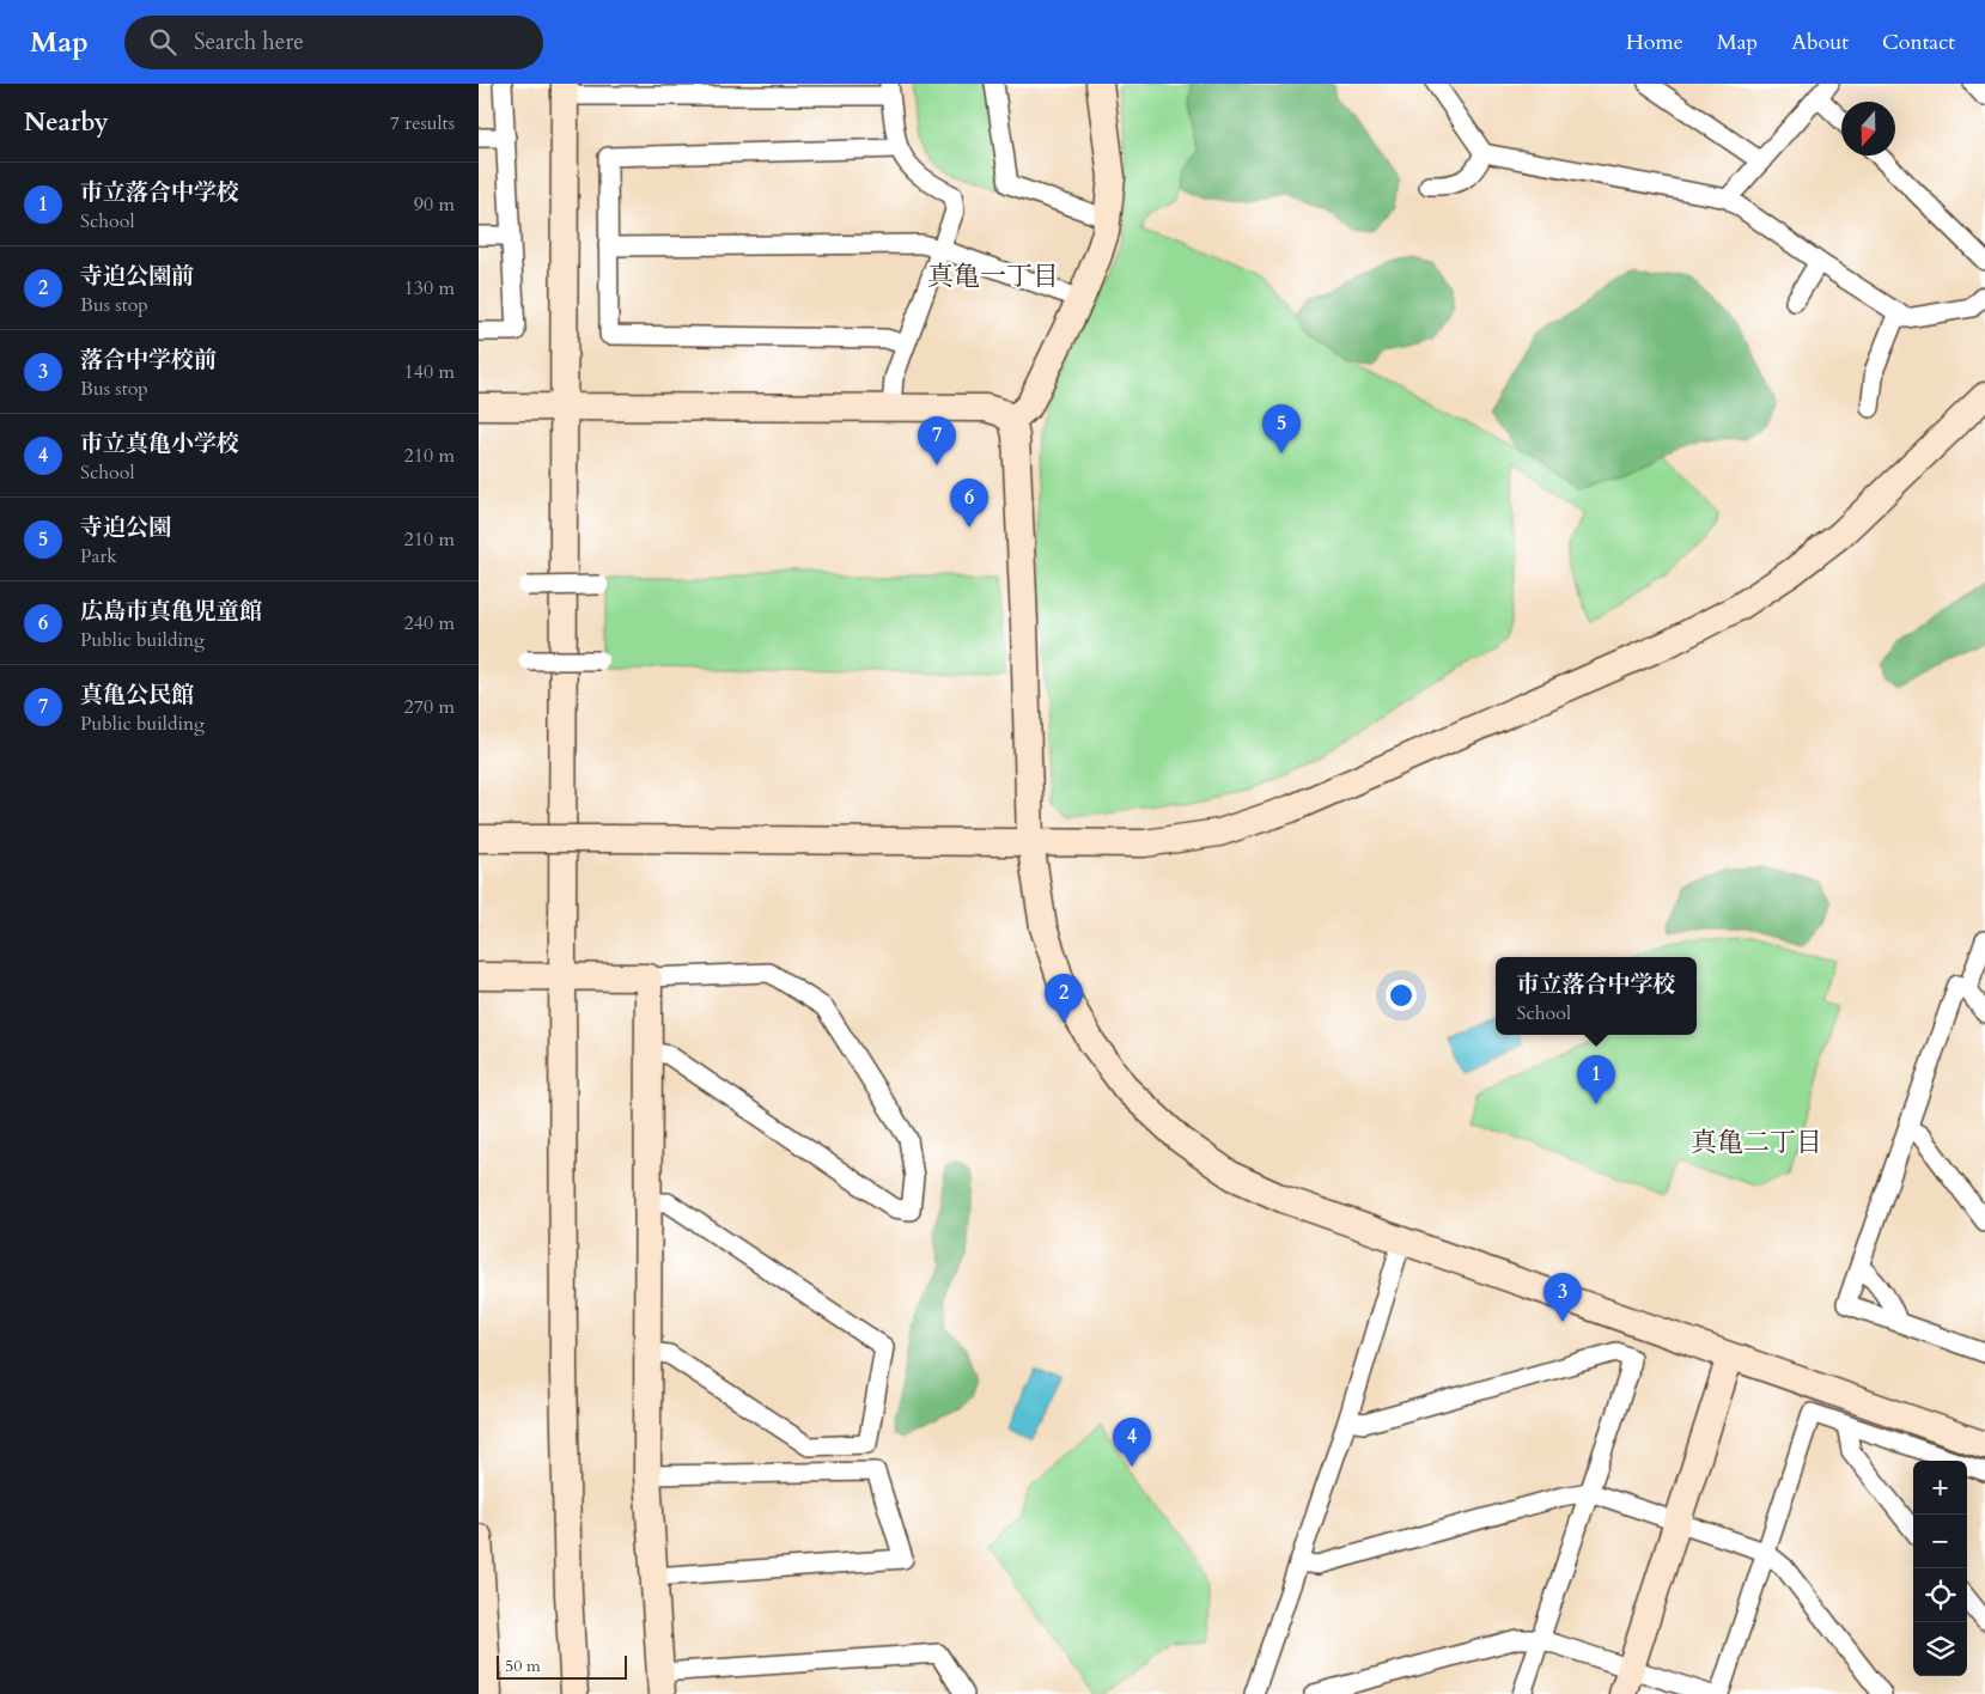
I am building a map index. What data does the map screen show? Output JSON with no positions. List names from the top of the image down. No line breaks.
{"districts":["真亀一丁目","真亀二丁目"],"scale_bar":"50 m","north":"bottom","page":{"header":"Map","search":"Search here","nav":["Home","Map","About","Contact"],"heading":["Nearby","7 results"],"list":[{"mark":"1","name":"市立落合中学校","note":"School","value":"90 m"},{"mark":"2","name":"寺迫公園前","note":"Bus stop","value":"130 m"},{"mark":"3","name":"落合中学校前","note":"Bus stop","value":"140 m"},{"mark":"4","name":"市立真亀小学校","note":"School","value":"210 m"},{"mark":"5","name":"寺迫公園","note":"Park","value":"210 m"},{"mark":"6","name":"広島市真亀児童館","note":"Public building","value":"240 m"},{"mark":"7","name":"真亀公民館","note":"Public building","value":"270 m"}],"pins":["5","7","6","2","1","3","4"],"popup":["市立落合中学校","School"],"map_buttons":["+","−"],"scale":"50 m"}}
